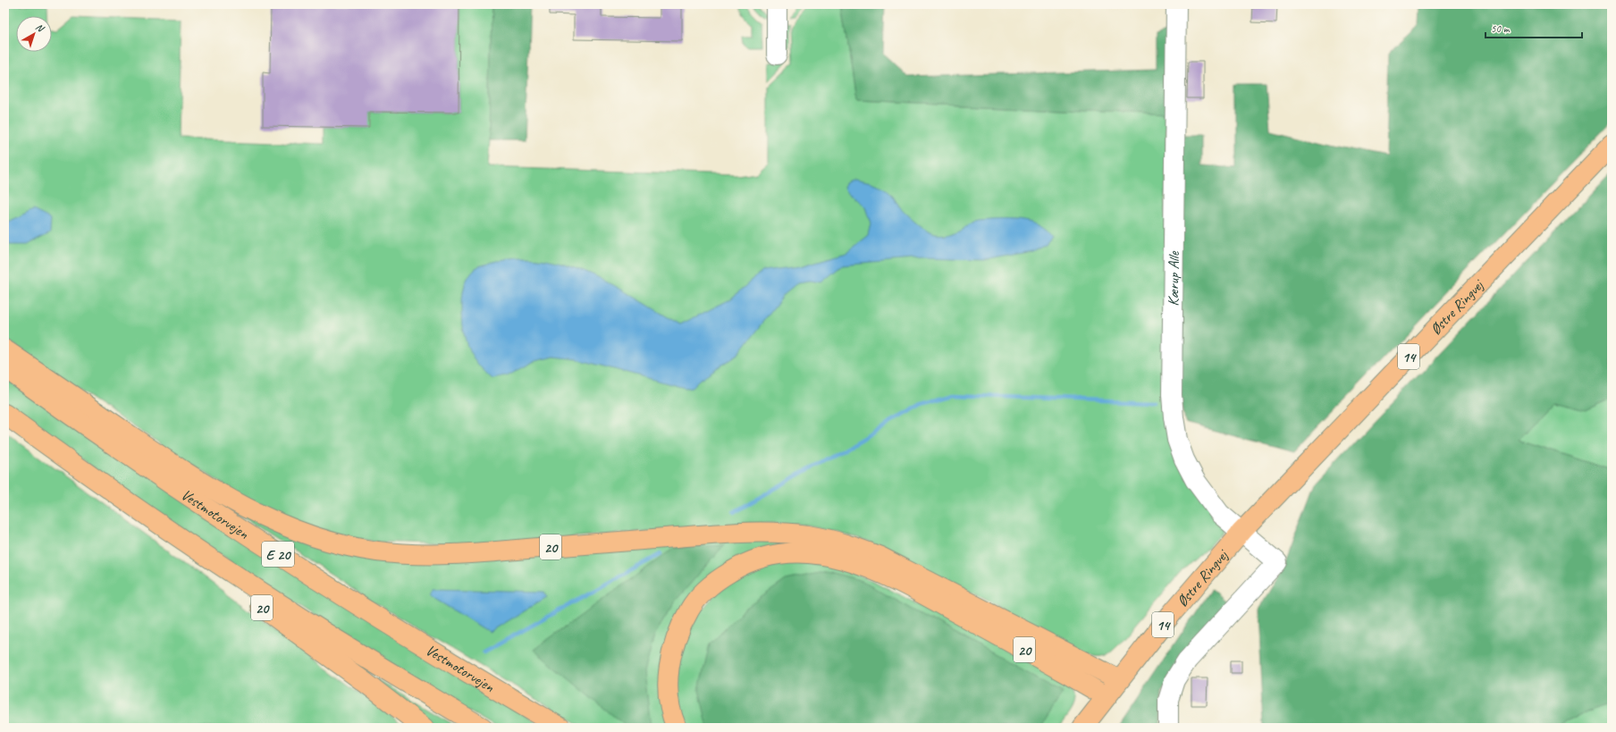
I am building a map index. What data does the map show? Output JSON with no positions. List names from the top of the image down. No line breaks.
{"streets":{"main road":["Østre Ringvej","14","Vestmotorvejen","20","E 20"],"street":["Kærup Alle"]},"crossings":[["Kærup Alle","Østre Ringvej"],["Østre Ringvej","20"],["20","E 20"]],"scale_bar":"50 m","north":"top right"}
